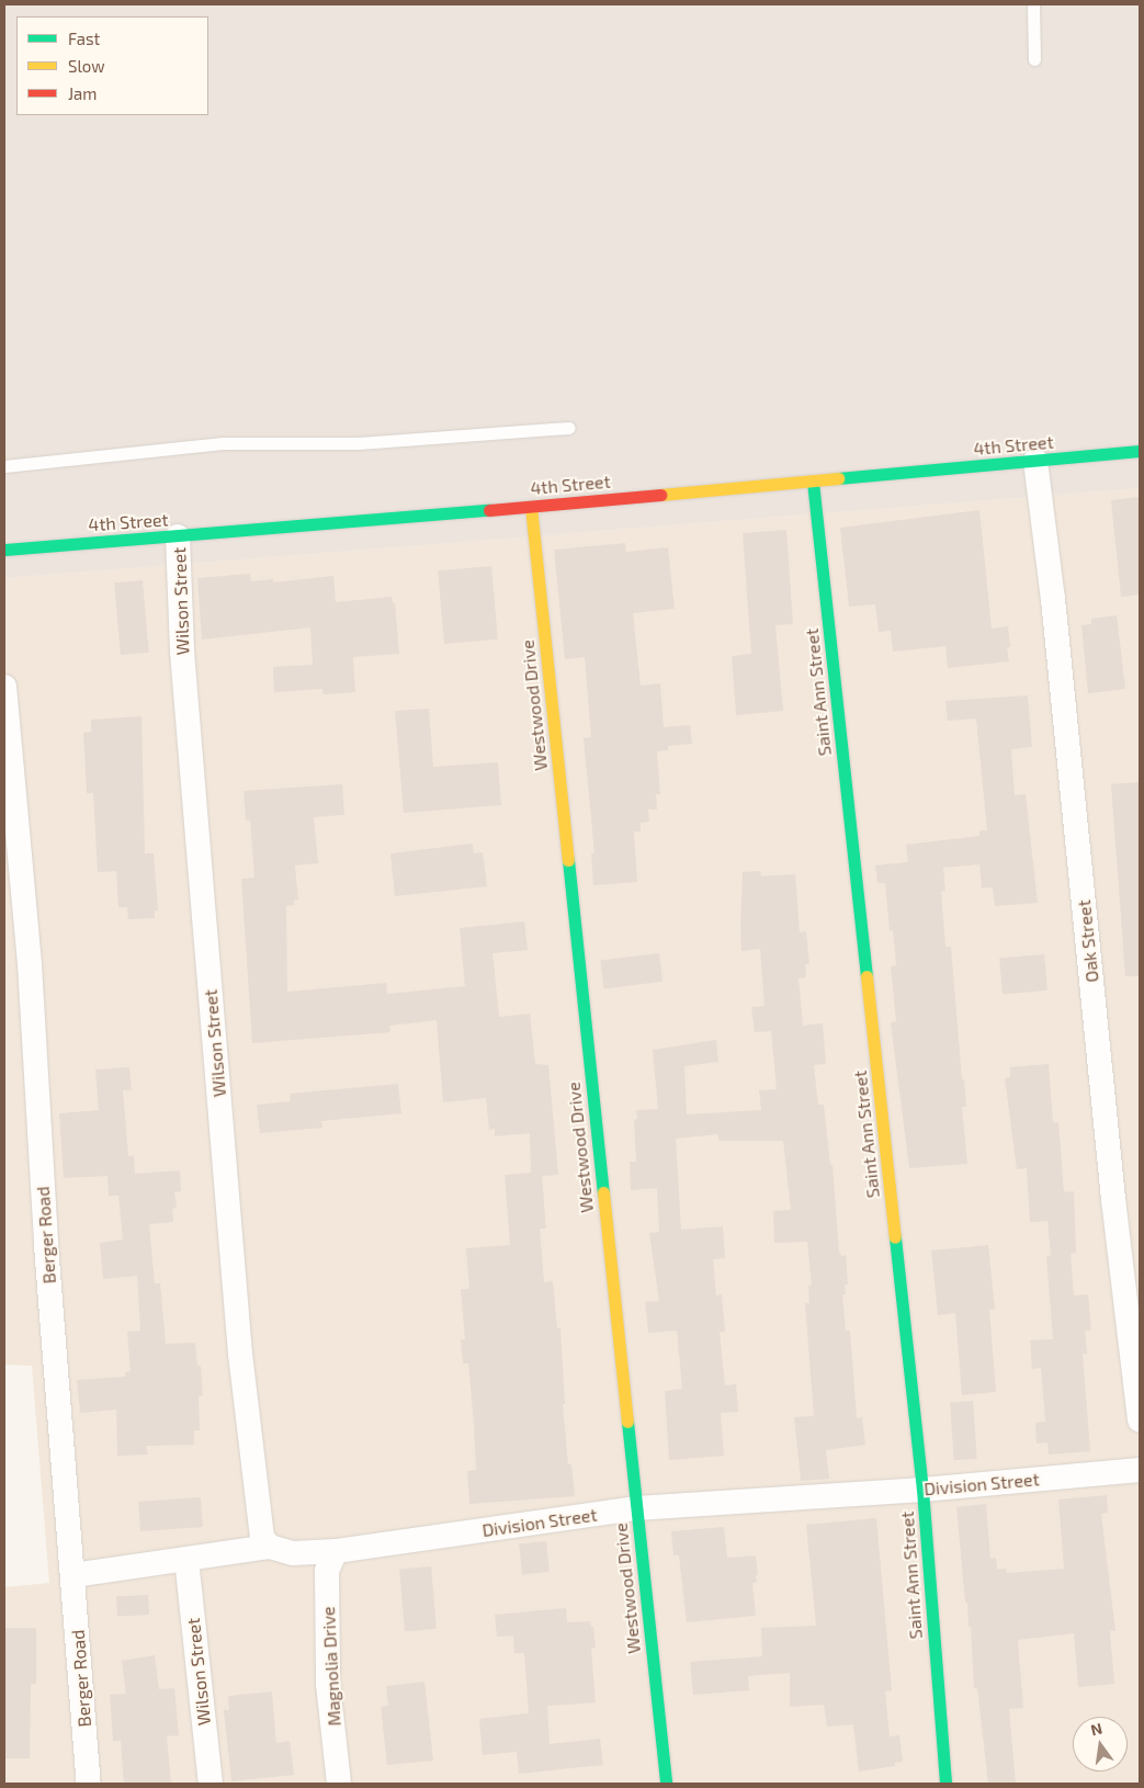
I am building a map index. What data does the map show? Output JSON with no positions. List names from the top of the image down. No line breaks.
{"streets":{"street":["4th Street","Wilson Street","Saint Ann Street","Westwood Drive","Oak Street","Berger Road","Division Street","Magnolia Drive"]},"crossings":[["4th Street","Wilson Street"],["4th Street","Saint Ann Street"],["4th Street","Westwood Drive"],["4th Street","Oak Street"],["Wilson Street","Division Street"],["Saint Ann Street","Division Street"],["Westwood Drive","Division Street"],["Berger Road","Division Street"],["Division Street","Magnolia Drive"]],"legend":["Fast","Slow","Jam"],"north":"top"}
